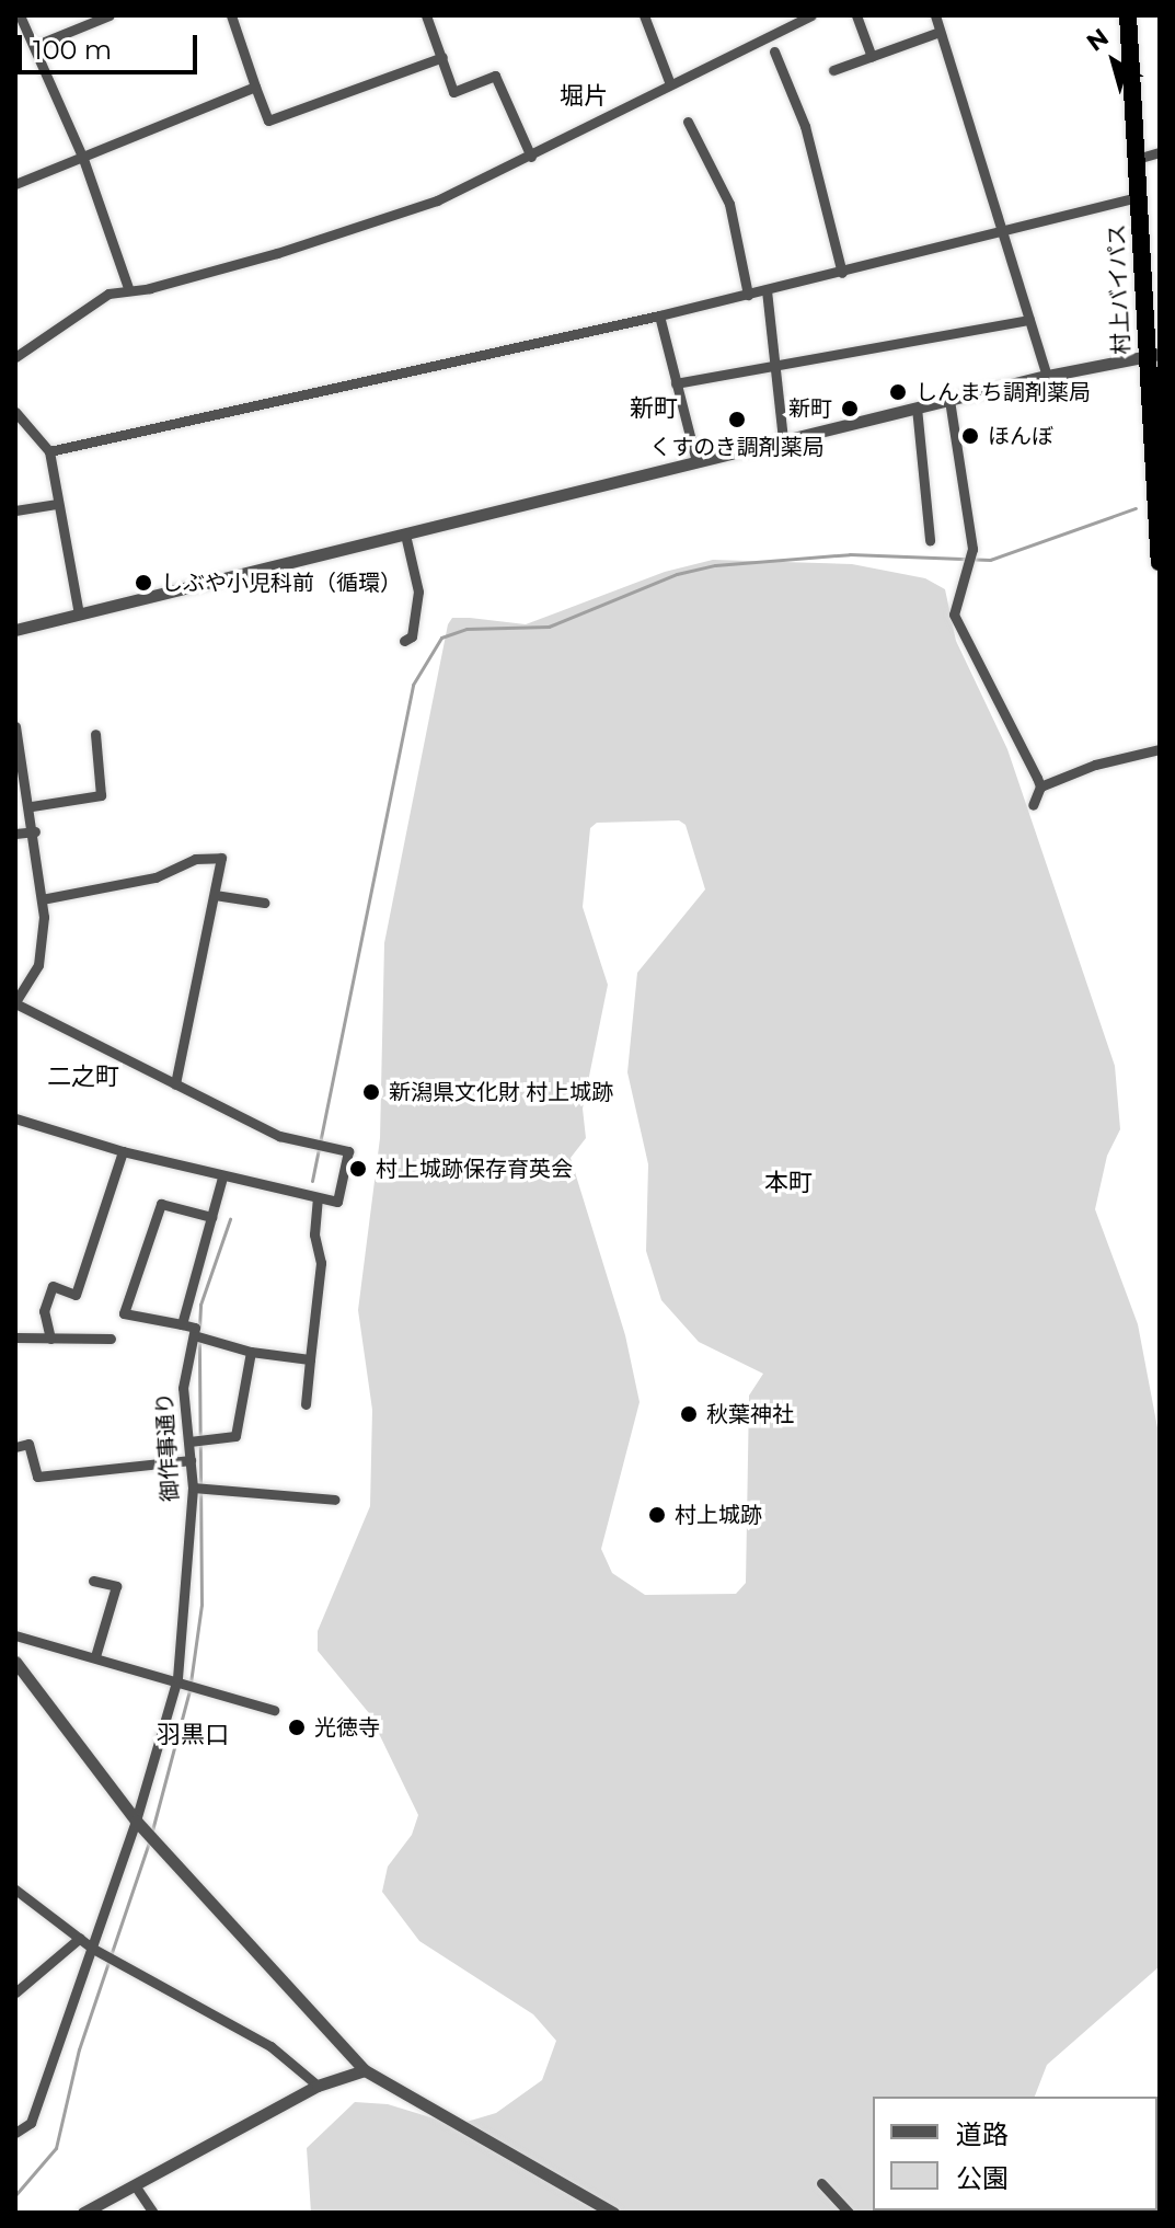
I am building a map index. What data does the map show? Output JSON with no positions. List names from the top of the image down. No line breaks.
{"streets":{"highway":["村上バイパス"],"street":["御作事通り"]},"districts":["堀片","新町","二之町","本町","羽黒口"],"places":["しんまち調剤薬局","新町","くすのき調剤薬局","ほんぼ","しぶや小児科前（循環）","新潟県文化財 村上城跡","村上城跡保存育英会","秋葉神社","村上城跡","光徳寺"],"legend":["道路","公園"],"scale_bar":"100 m","north":"top left"}
